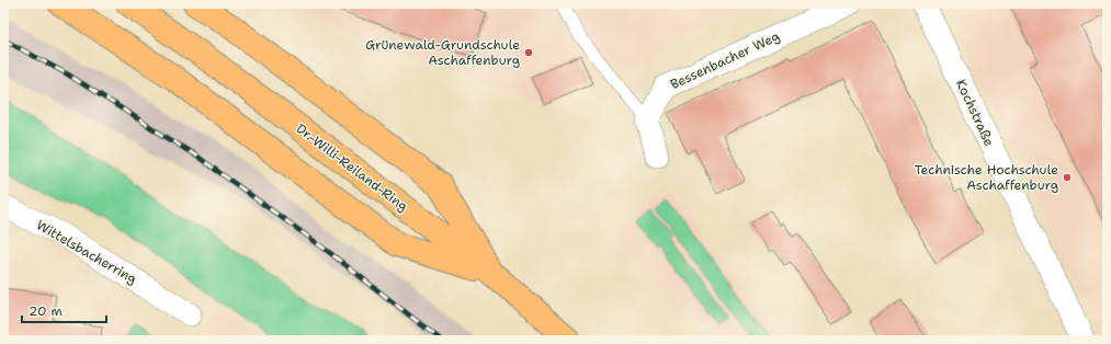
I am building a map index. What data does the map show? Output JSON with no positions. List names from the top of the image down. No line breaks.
{"streets":{"highway":["Dr.-Willi-Reiland-Ring"],"street":["Bessenbacher Weg","Kochstraße","Wittelsbacherring"]},"places":["Grünewald-Grundschule Aschaffenburg","Technische Hochschule Aschaffenburg"],"scale_bar":"20 m"}
